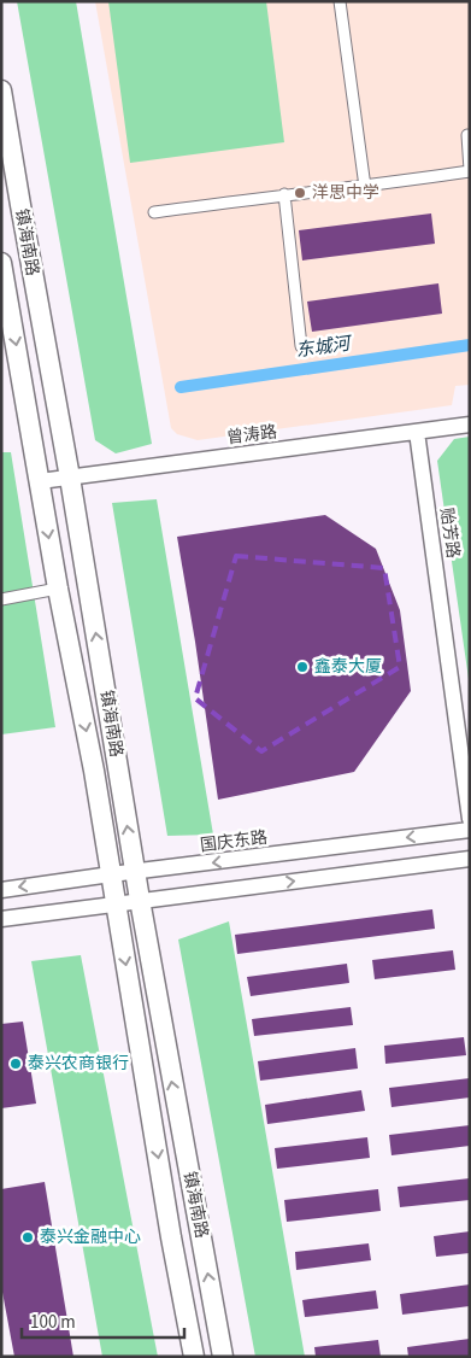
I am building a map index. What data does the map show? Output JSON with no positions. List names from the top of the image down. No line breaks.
{"streets":{"highway":["镇海南路"],"main road":["曾涛路","贻芳路","国庆东路"]},"crossings":[["镇海南路","曾涛路"],["镇海南路","国庆东路"],["曾涛路","贻芳路"]],"water":["东城河"],"places":["洋思中学","鑫泰大厦","泰兴农商银行","泰兴金融中心"],"scale_bar":"100 m"}
